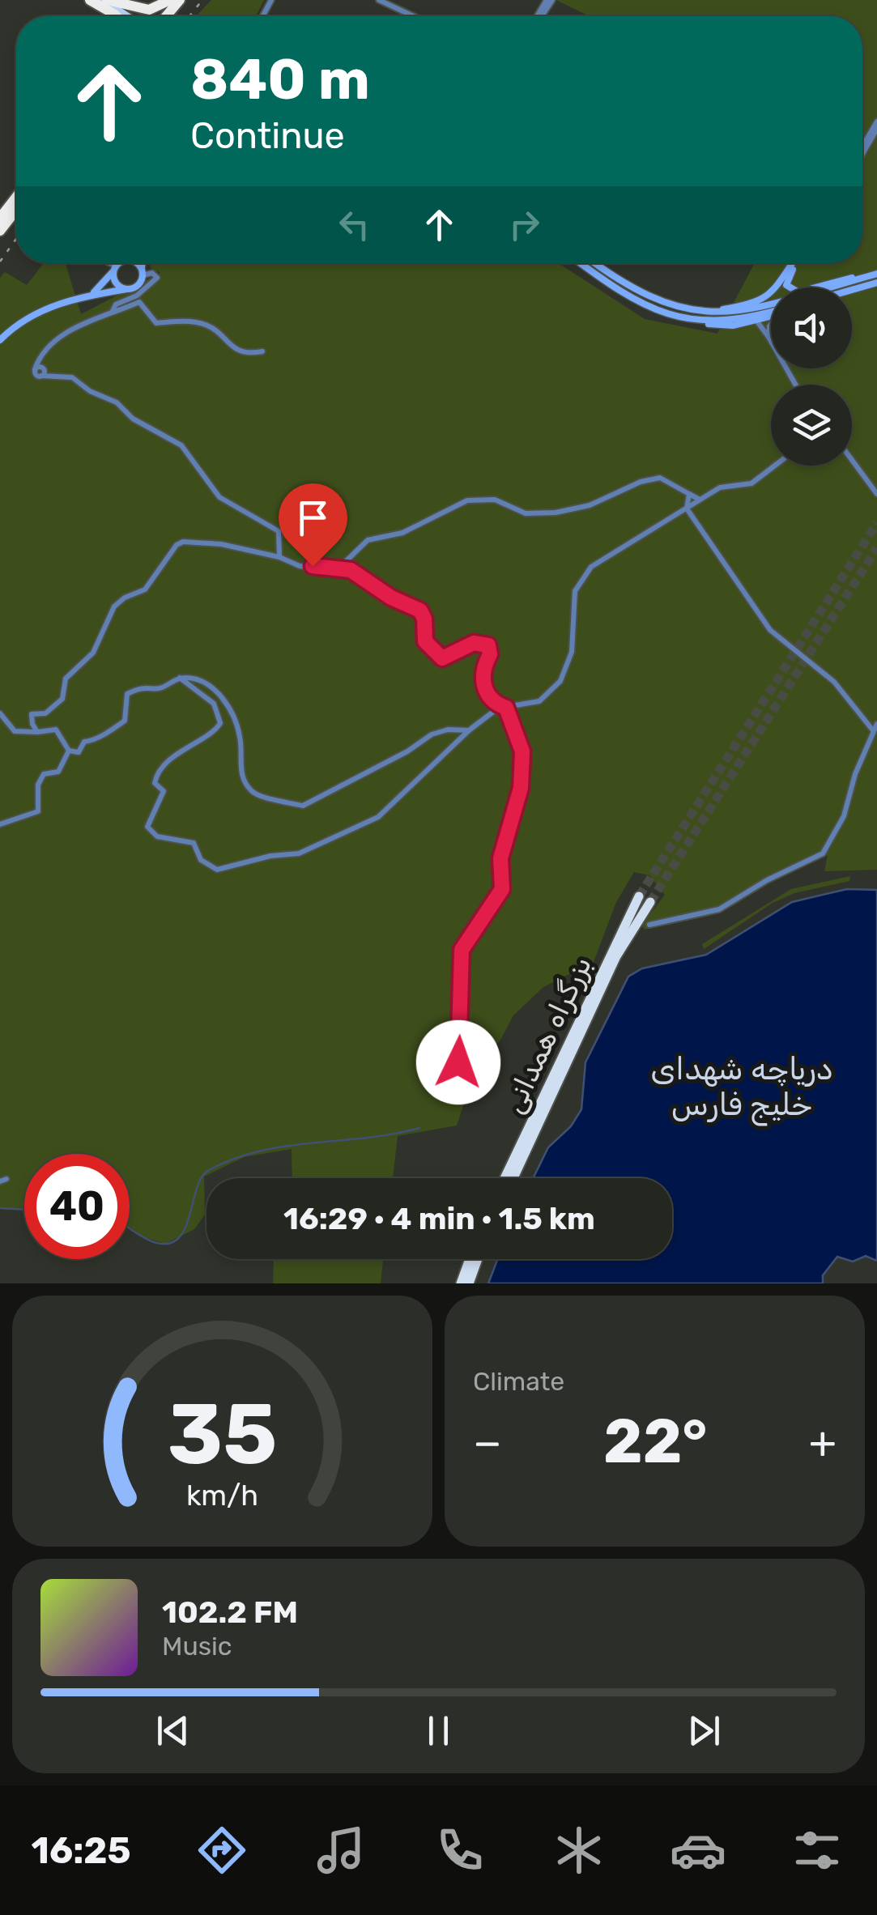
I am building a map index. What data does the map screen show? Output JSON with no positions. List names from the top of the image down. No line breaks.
{"streets":{"highway":["بزرگراه همدانی"]},"water":["دریاچه شهدای خلیج فارس"],"page":{"turn":["840 m","Continue"],"limit":"40","trip":"16:29 · 4 min · 1.5 km","tile":"Climate","heat":["−","22°","+"],"song":["102.2 FM","Music"],"tabs":"16:25","gauge":["35","km/h"]}}
